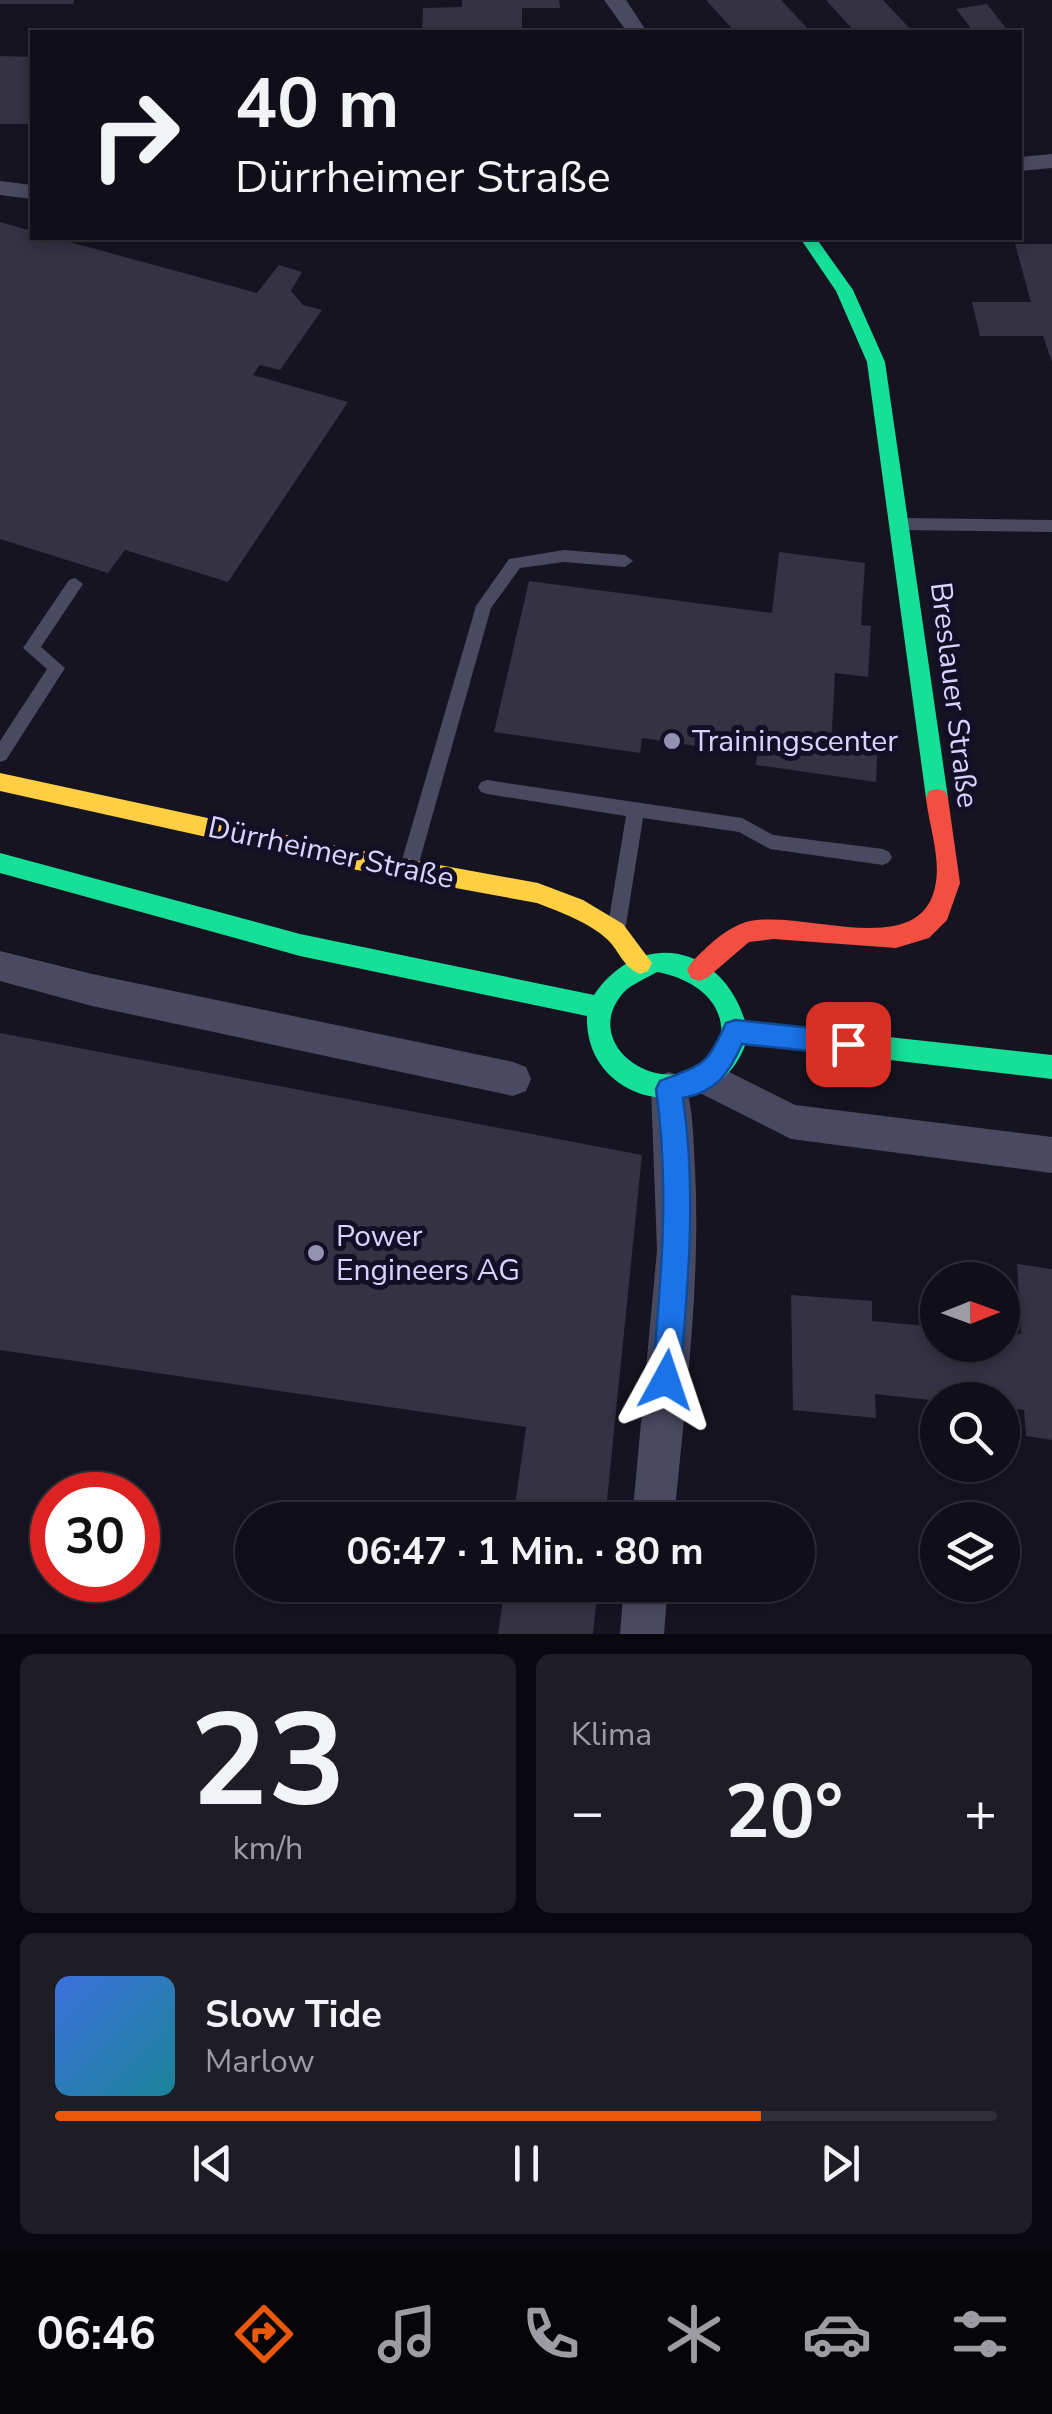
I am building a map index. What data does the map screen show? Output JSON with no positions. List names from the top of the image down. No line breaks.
{"streets":{"street":["Breslauer Straße","Dürrheimer Straße"]},"crossings":[["Breslauer Straße","Dürrheimer Straße"]],"places":["Trainingscenter","Power Engineers AG"],"north":"right","page":{"turn":["40 m","Dürrheimer Straße"],"limit":"30","trip":"06:47 · 1 Min. · 80 m","tile":[["23","km/h"],"Klima"],"heat":["−","20°","+"],"song":["Slow Tide","Marlow"],"tabs":"06:46"}}
